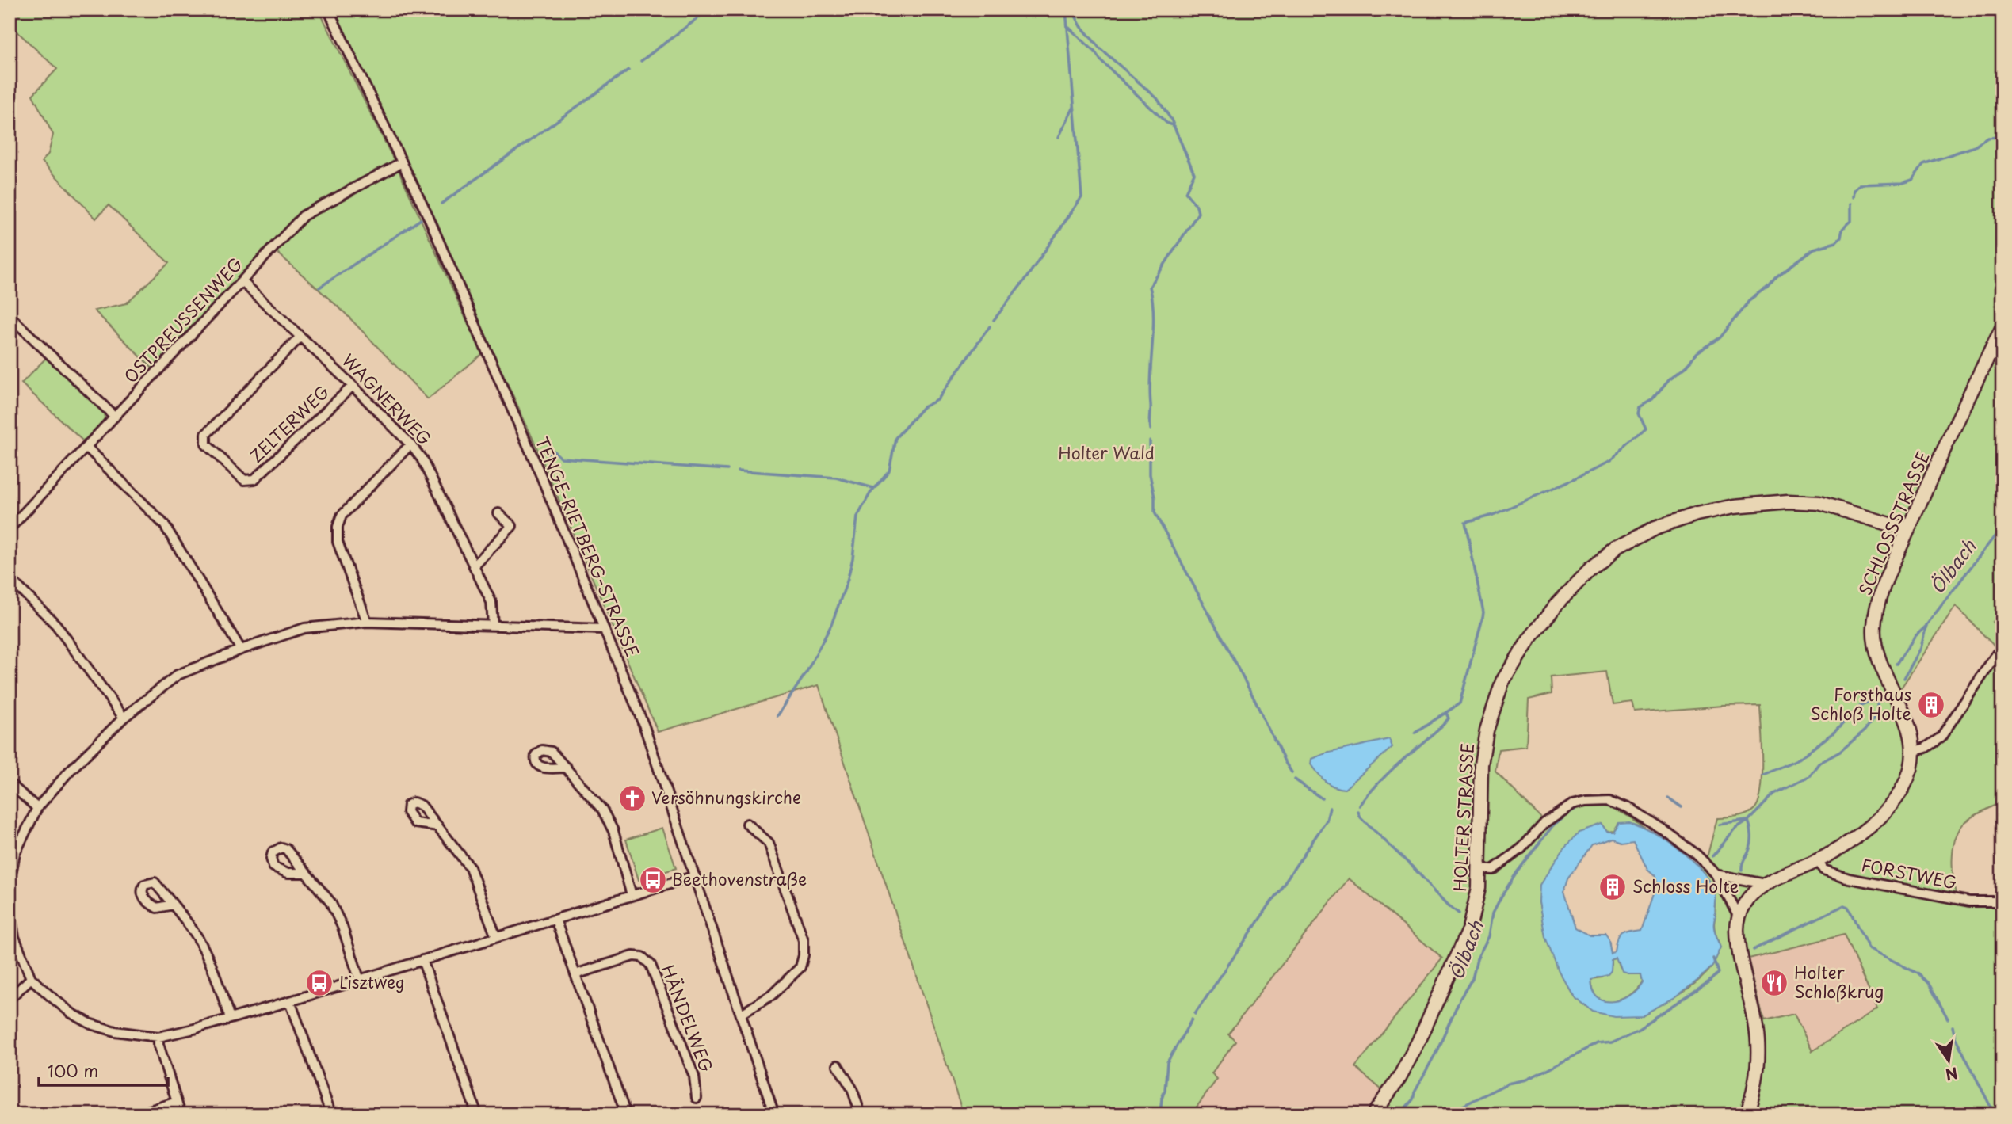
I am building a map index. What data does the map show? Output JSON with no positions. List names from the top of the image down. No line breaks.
{"streets":{"street":["OSTPREUSSENWEG","WAGNERWEG","ZELTERWEG","SCHLOSSSTRASSE","TENGE-RIETBERG-STRASSE","HOLTER STRASSE","FORSTWEG","HÄNDELWEG"]},"crossings":[["OSTPREUSSENWEG","WAGNERWEG"],["OSTPREUSSENWEG","TENGE-RIETBERG-STRASSE"],["WAGNERWEG","ZELTERWEG"],["SCHLOSSSTRASSE","HOLTER STRASSE"],["SCHLOSSSTRASSE","FORSTWEG"]],"water":["Ölbach"],"parks":["Holter Wald"],"places":{"building":["Forsthaus Schloß Holte","Schloss Holte"],"church":["Versöhnungskirche"],"bus stop":["Beethovenstraße","Lisztweg"],"restaurant":["Holter Schloßkrug"]},"scale_bar":"100 m","north":"bottom"}
